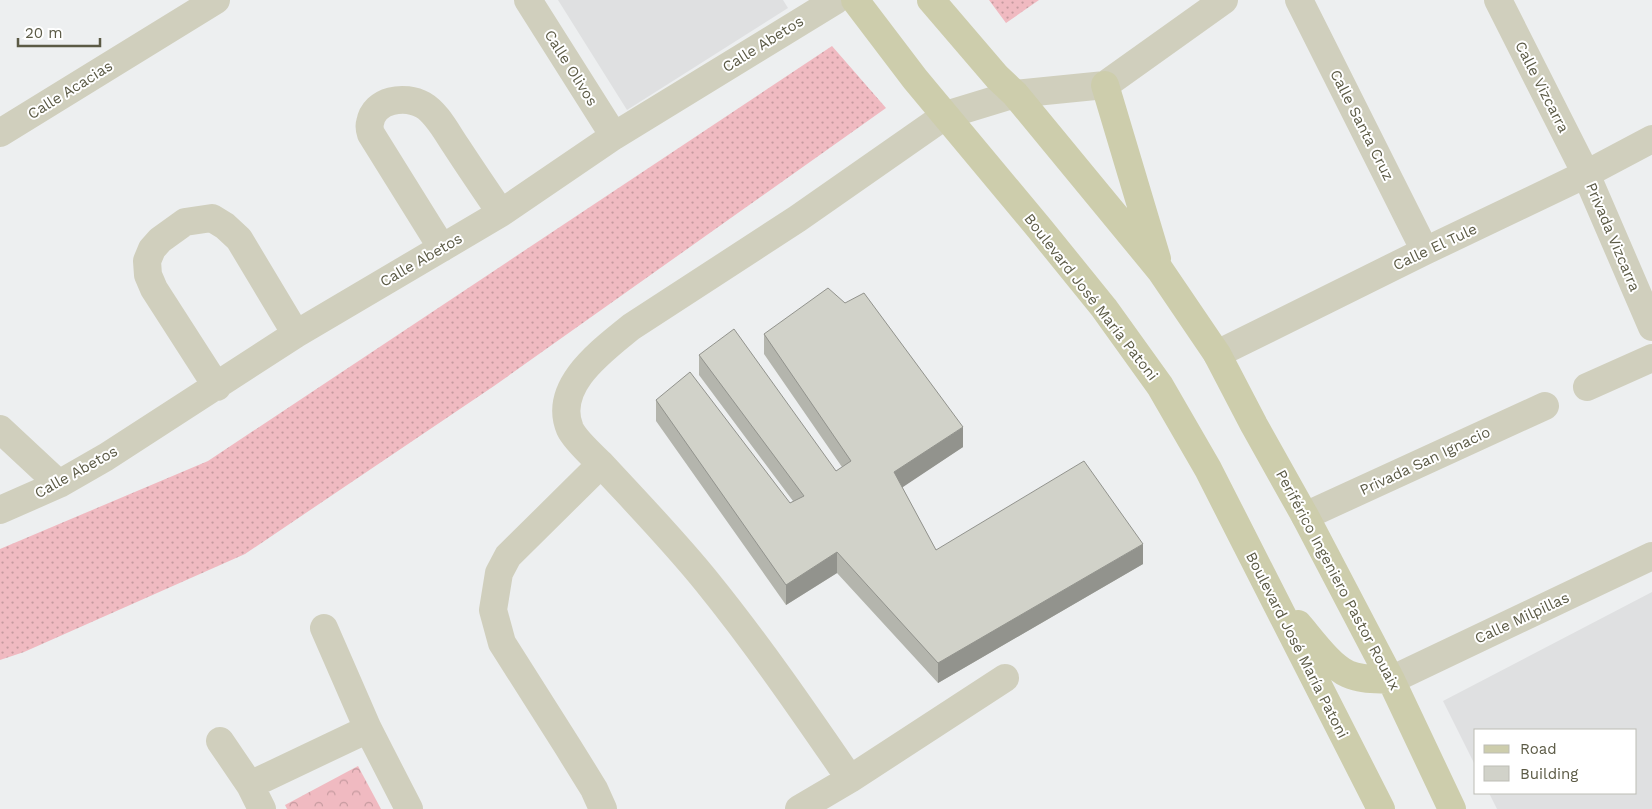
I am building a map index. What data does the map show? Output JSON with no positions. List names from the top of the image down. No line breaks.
{"streets":{"main road":["Boulevard José María Patoni","Periférico Ingeniero Pastor Rouaix"],"street":["Calle Abetos","Calle Olivos","Calle Vizcarra","Calle Acacias","Calle Santa Cruz","Privada Vizcarra","Calle El Tule","Privada San Ignacio","Calle Milpillas"]},"crossings":[["Calle Abetos","Calle Olivos"],["Calle Vizcarra","Privada Vizcarra"],["Calle Vizcarra","Calle El Tule"],["Calle Santa Cruz","Calle El Tule"],["Privada Vizcarra","Calle El Tule"],["Calle El Tule","Periférico Ingeniero Pastor Rouaix"],["Privada San Ignacio","Periférico Ingeniero Pastor Rouaix"],["Periférico Ingeniero Pastor Rouaix","Calle Milpillas"]],"legend":["Road","Building"],"scale_bar":"20 m"}
